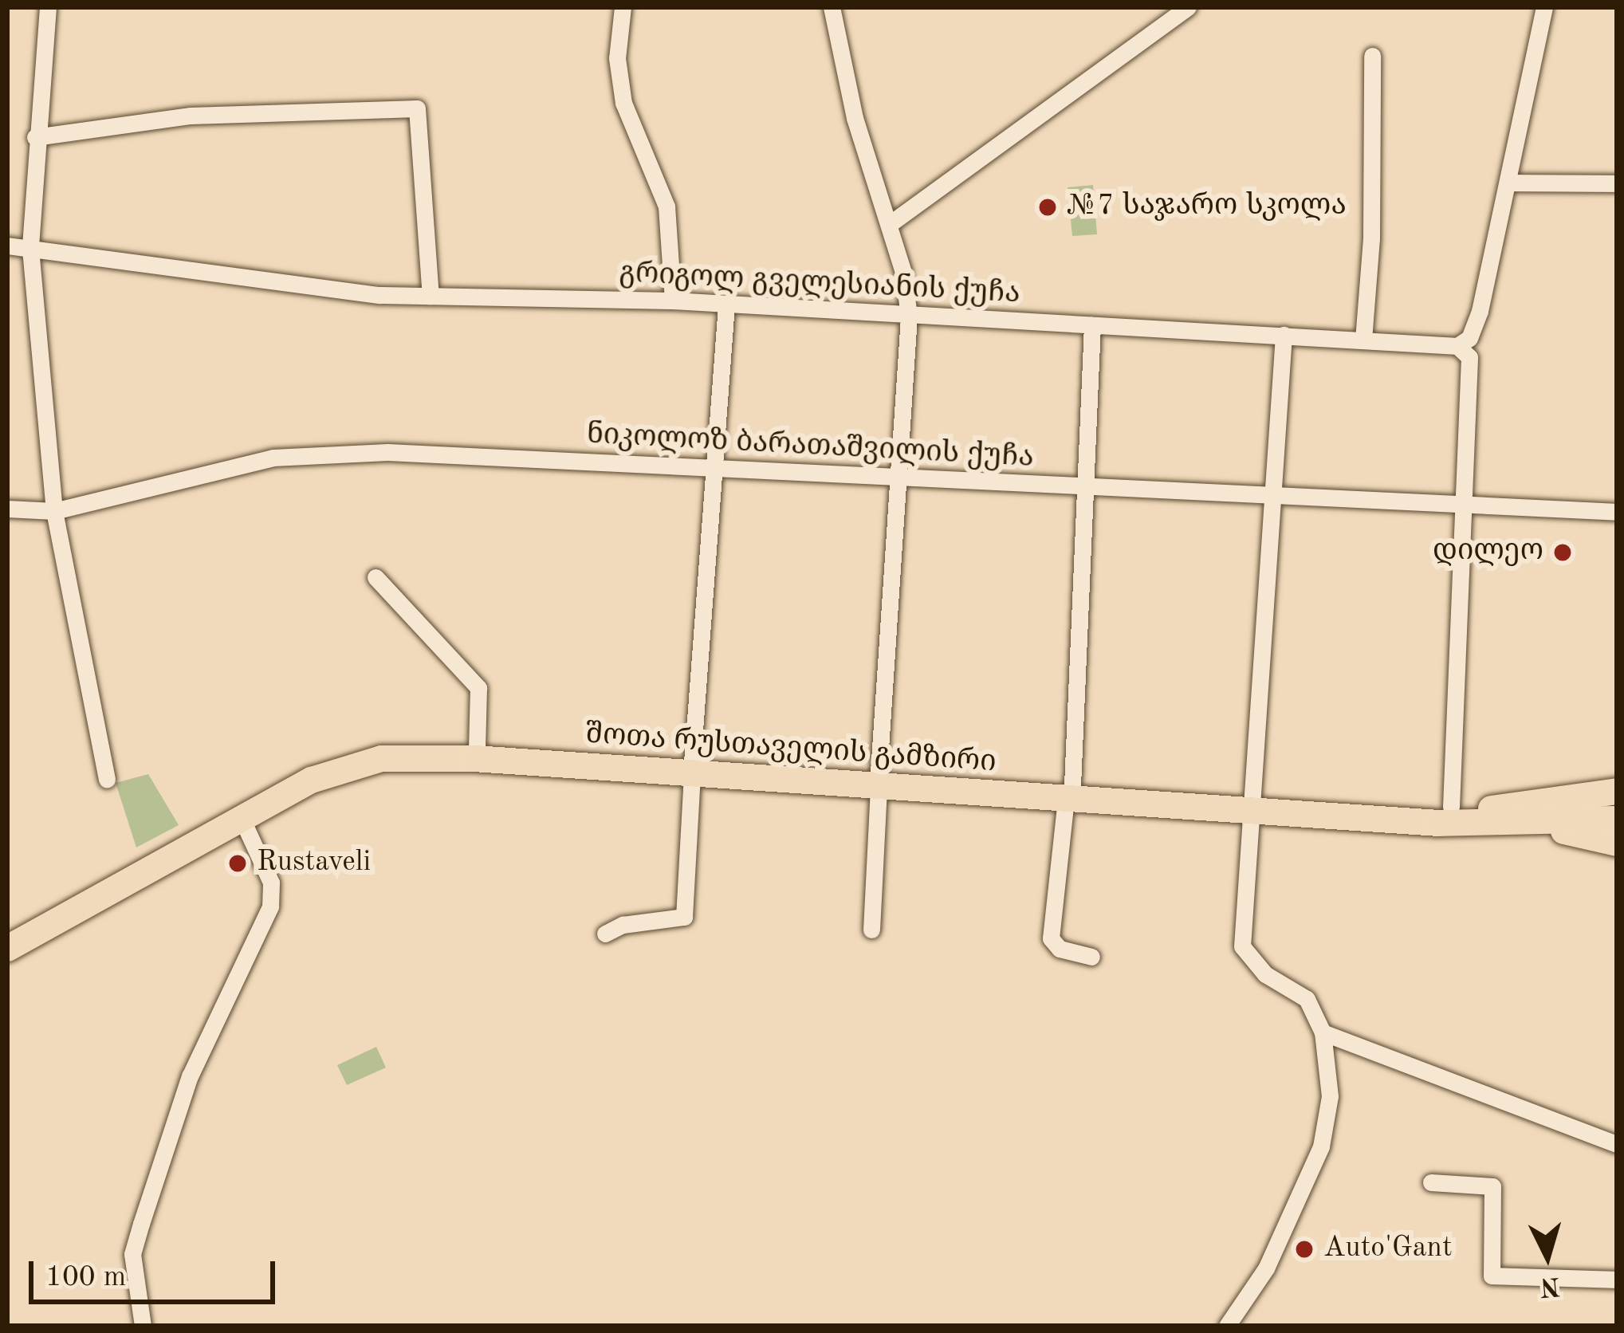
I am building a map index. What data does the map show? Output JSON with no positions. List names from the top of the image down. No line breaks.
{"streets":{"main road":["შოთა რუსთაველის გამზირი"],"street":["გრიგოლ გველესიანის ქუჩა","ნიკოლოზ ბარათაშვილის ქუჩა"]},"places":["№7 საჯარო სკოლა","დილეო","Rustaveli","Auto'Gant"],"scale_bar":"100 m","north":"bottom"}
